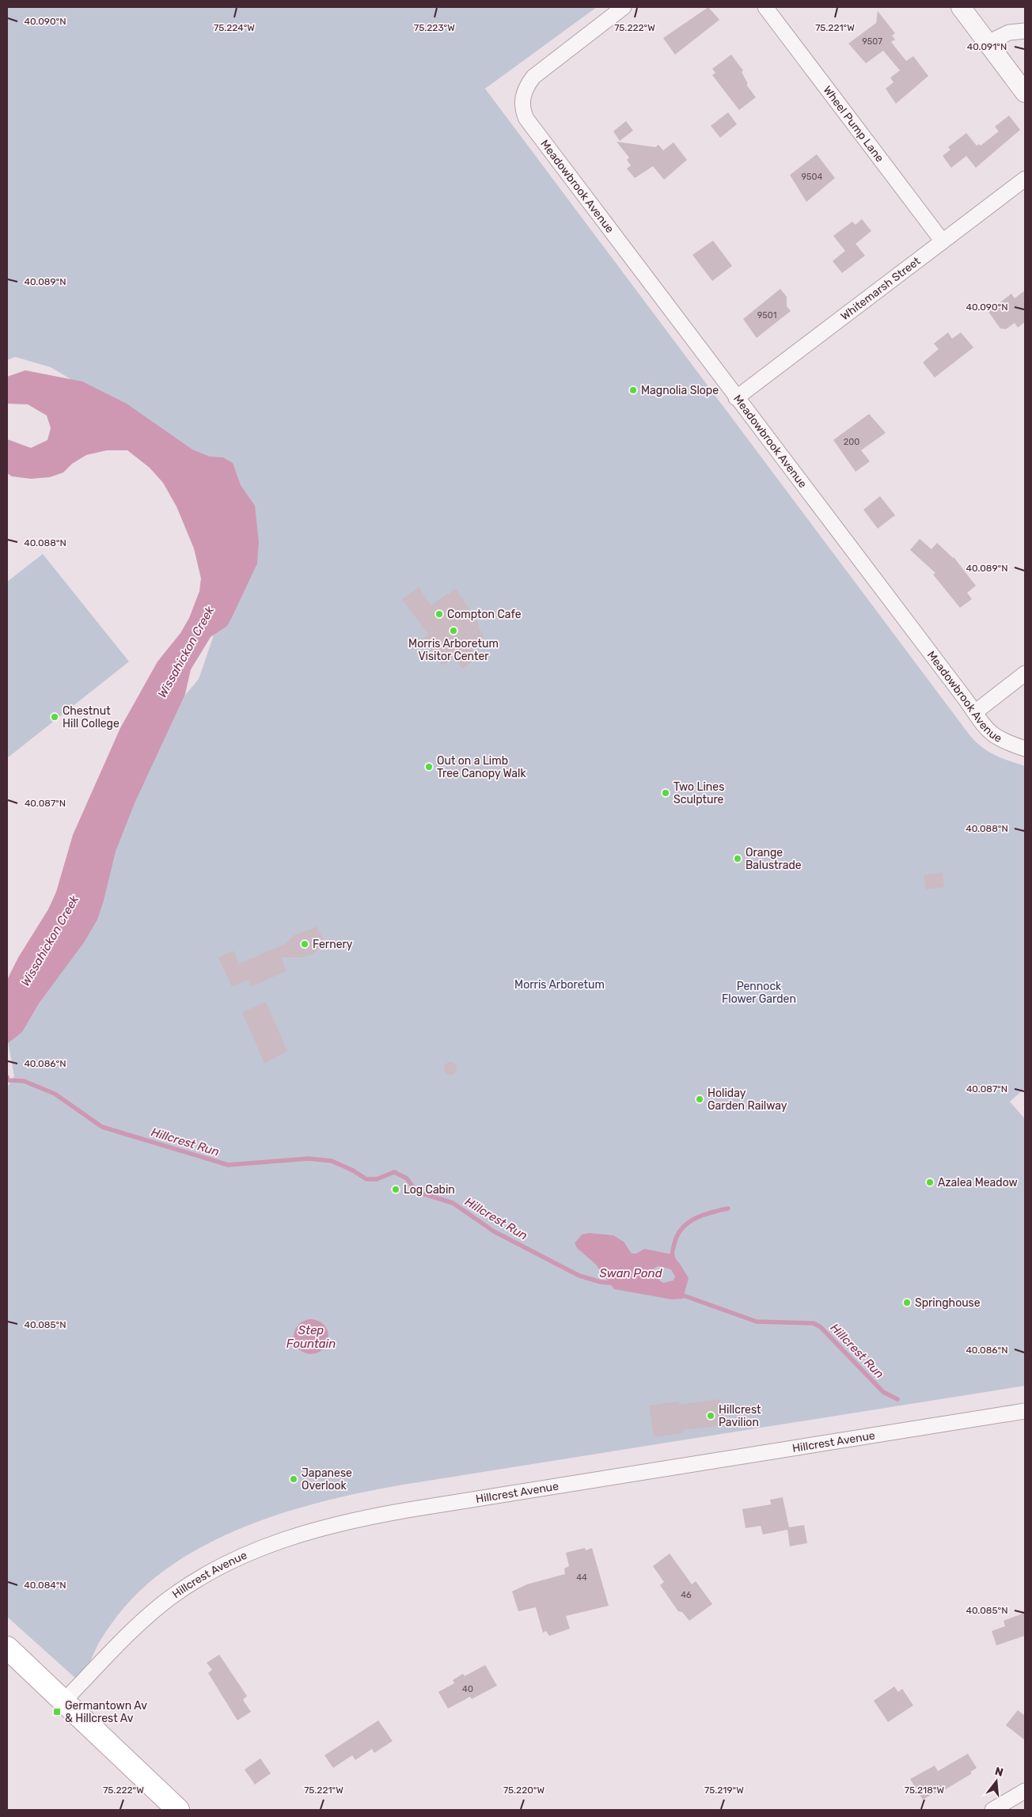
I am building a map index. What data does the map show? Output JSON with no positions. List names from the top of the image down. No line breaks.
{"streets":{"street":["Wheel Pump Lane","Meadowbrook Avenue","Whitemarsh Street","Hillcrest Avenue"]},"crossings":[["Wheel Pump Lane","Whitemarsh Street"],["Meadowbrook Avenue","Whitemarsh Street"]],"water":["Wissahickon Creek","Hillcrest Run","Swan Pond","Step Fountain"],"parks":["Morris Arboretum","Pennock Flower Garden"],"places":{"other":["Magnolia Slope","Compton Cafe","Morris Arboretum Visitor Center","Chestnut Hill College","Out on a Limb Tree Canopy Walk","Two Lines Sculpture","Orange Balustrade","Fernery","Holiday Garden Railway","Azalea Meadow","Log Cabin","Springhouse","Hillcrest Pavilion","Japanese Overlook"],"transit":["Germantown Av & Hillcrest Av"]},"house_numbers":["9507","9504","9501","200","44","46","40"],"north":"top","coordinates":["40.090°N","75.224°W","75.223°W","75.222°W","75.221°W","40.091°N","40.089°N","40.088°N","40.087°N","40.086°N","40.085°N","40.084°N","75.220°W","75.219°W","75.218°W"]}
